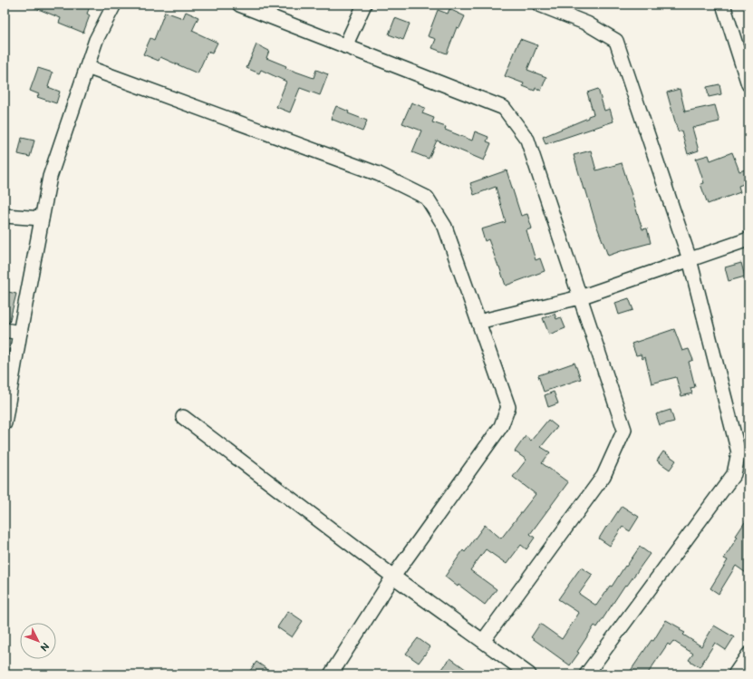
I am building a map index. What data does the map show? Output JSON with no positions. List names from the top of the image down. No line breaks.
{"north":"bottom right"}
